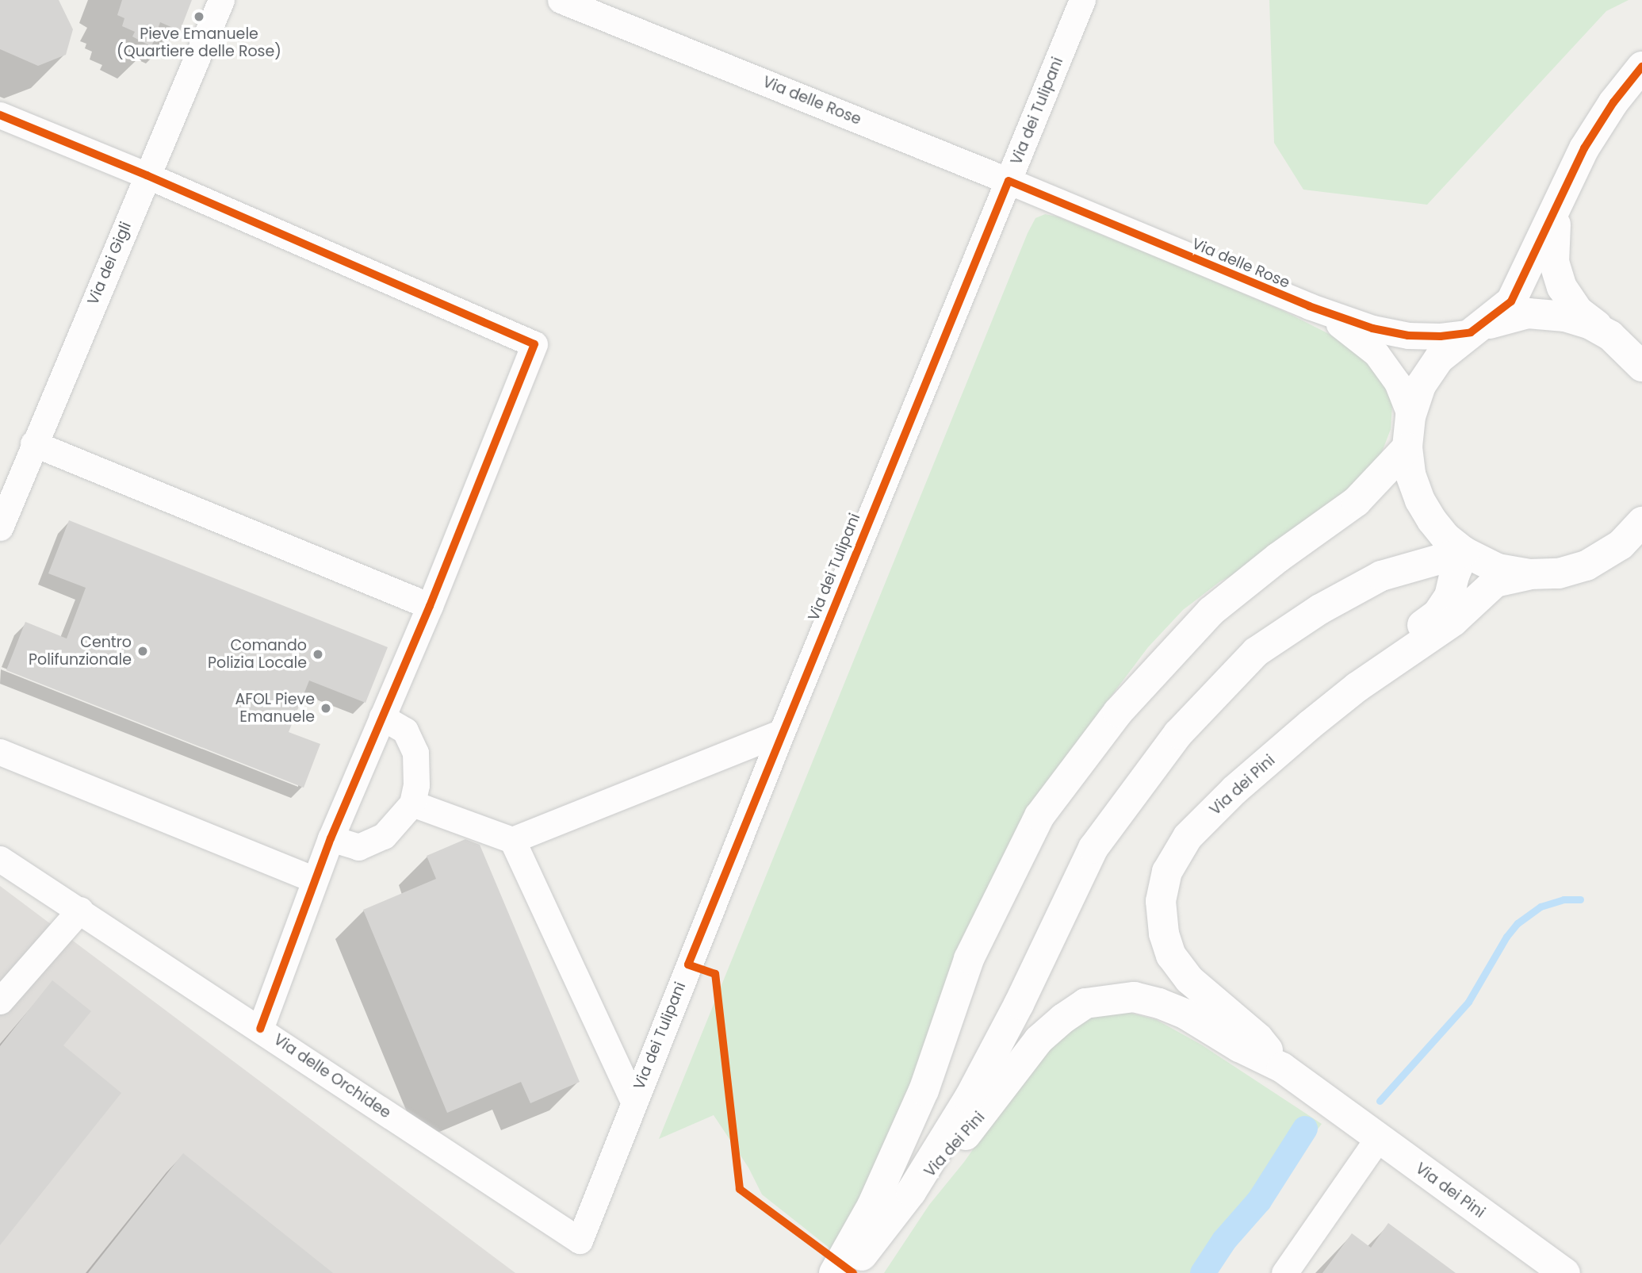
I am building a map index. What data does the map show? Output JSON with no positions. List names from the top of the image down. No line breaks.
{"streets":{"main road":["Via dei Pini"],"street":["Via delle Rose","Via dei Tulipani","Via dei Gigli","Via delle Orchidee"]},"crossings":[["Via delle Rose","Via dei Tulipani"],["Via dei Tulipani","Via delle Orchidee"]],"places":["Pieve Emanuele (Quartiere delle Rose)","Centro Polifunzionale","Comando Polizia Locale","AFOL Pieve Emanuele"]}
